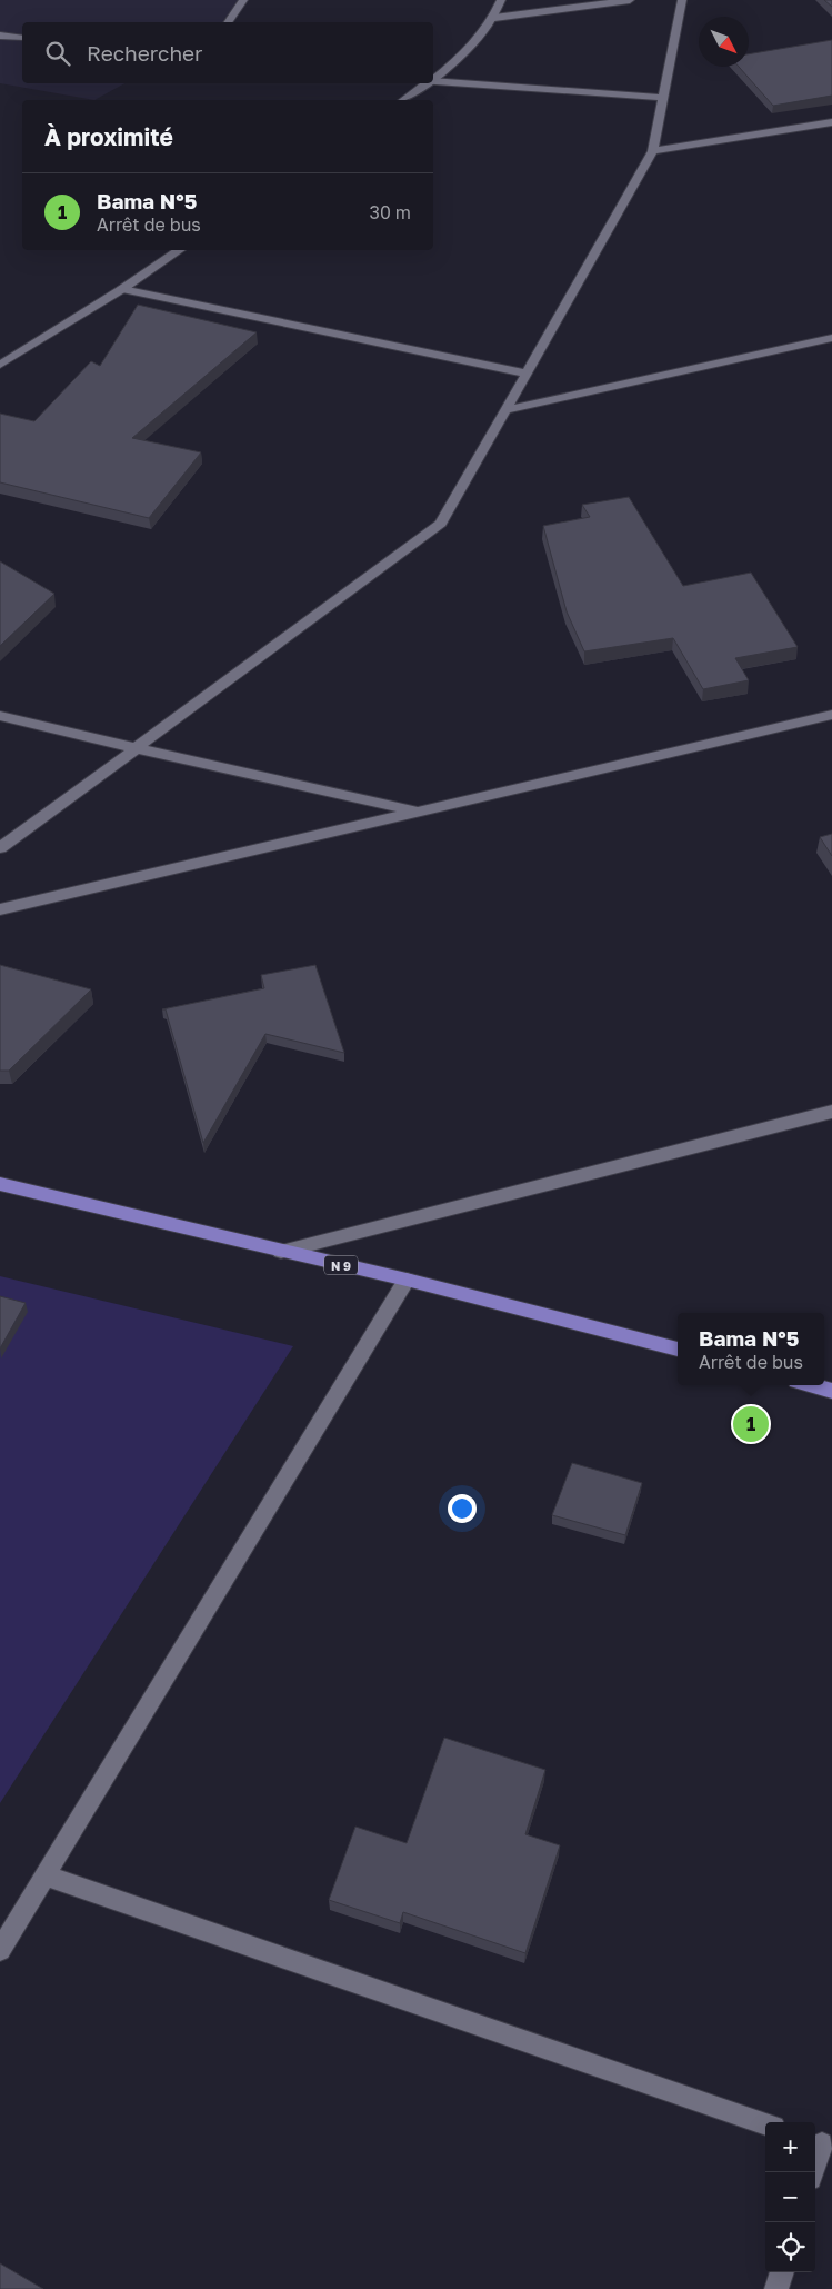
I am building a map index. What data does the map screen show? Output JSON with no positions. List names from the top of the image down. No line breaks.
{"streets":{"main road":["N 9"]},"north":"bottom right","page":{"search":"Rechercher","heading":"À proximité","list":[{"mark":"1","name":"Bama N°5","note":"Arrêt de bus","value":"30 m"}],"popup":["Bama N°5","Arrêt de bus"],"pins":"1","map_buttons":["+","−"]}}
